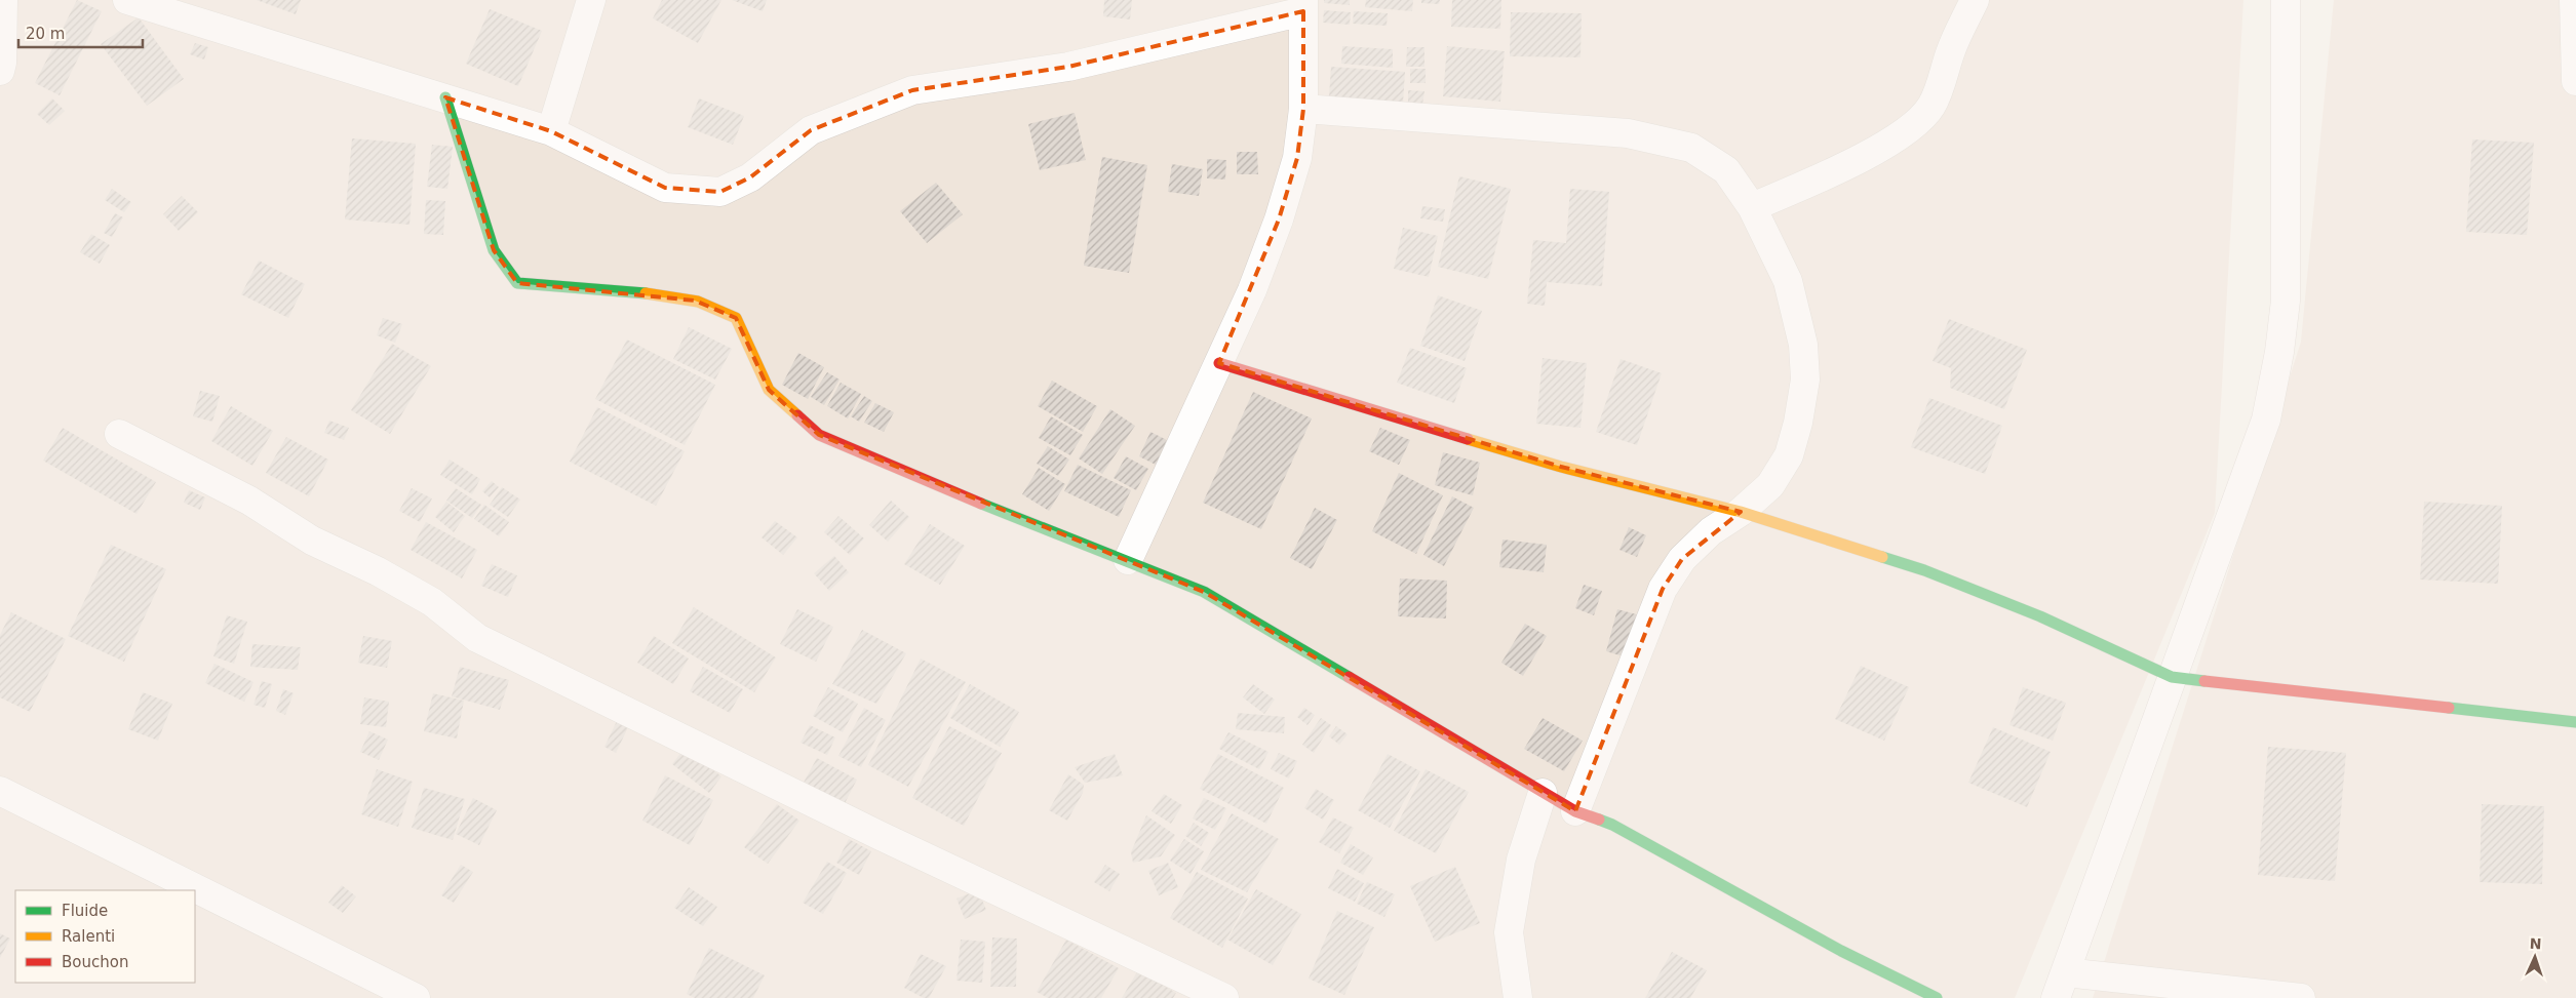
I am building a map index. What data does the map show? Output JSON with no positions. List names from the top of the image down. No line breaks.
{"legend":["Fluide","Ralenti","Bouchon"],"scale_bar":"20 m","north":"top"}
